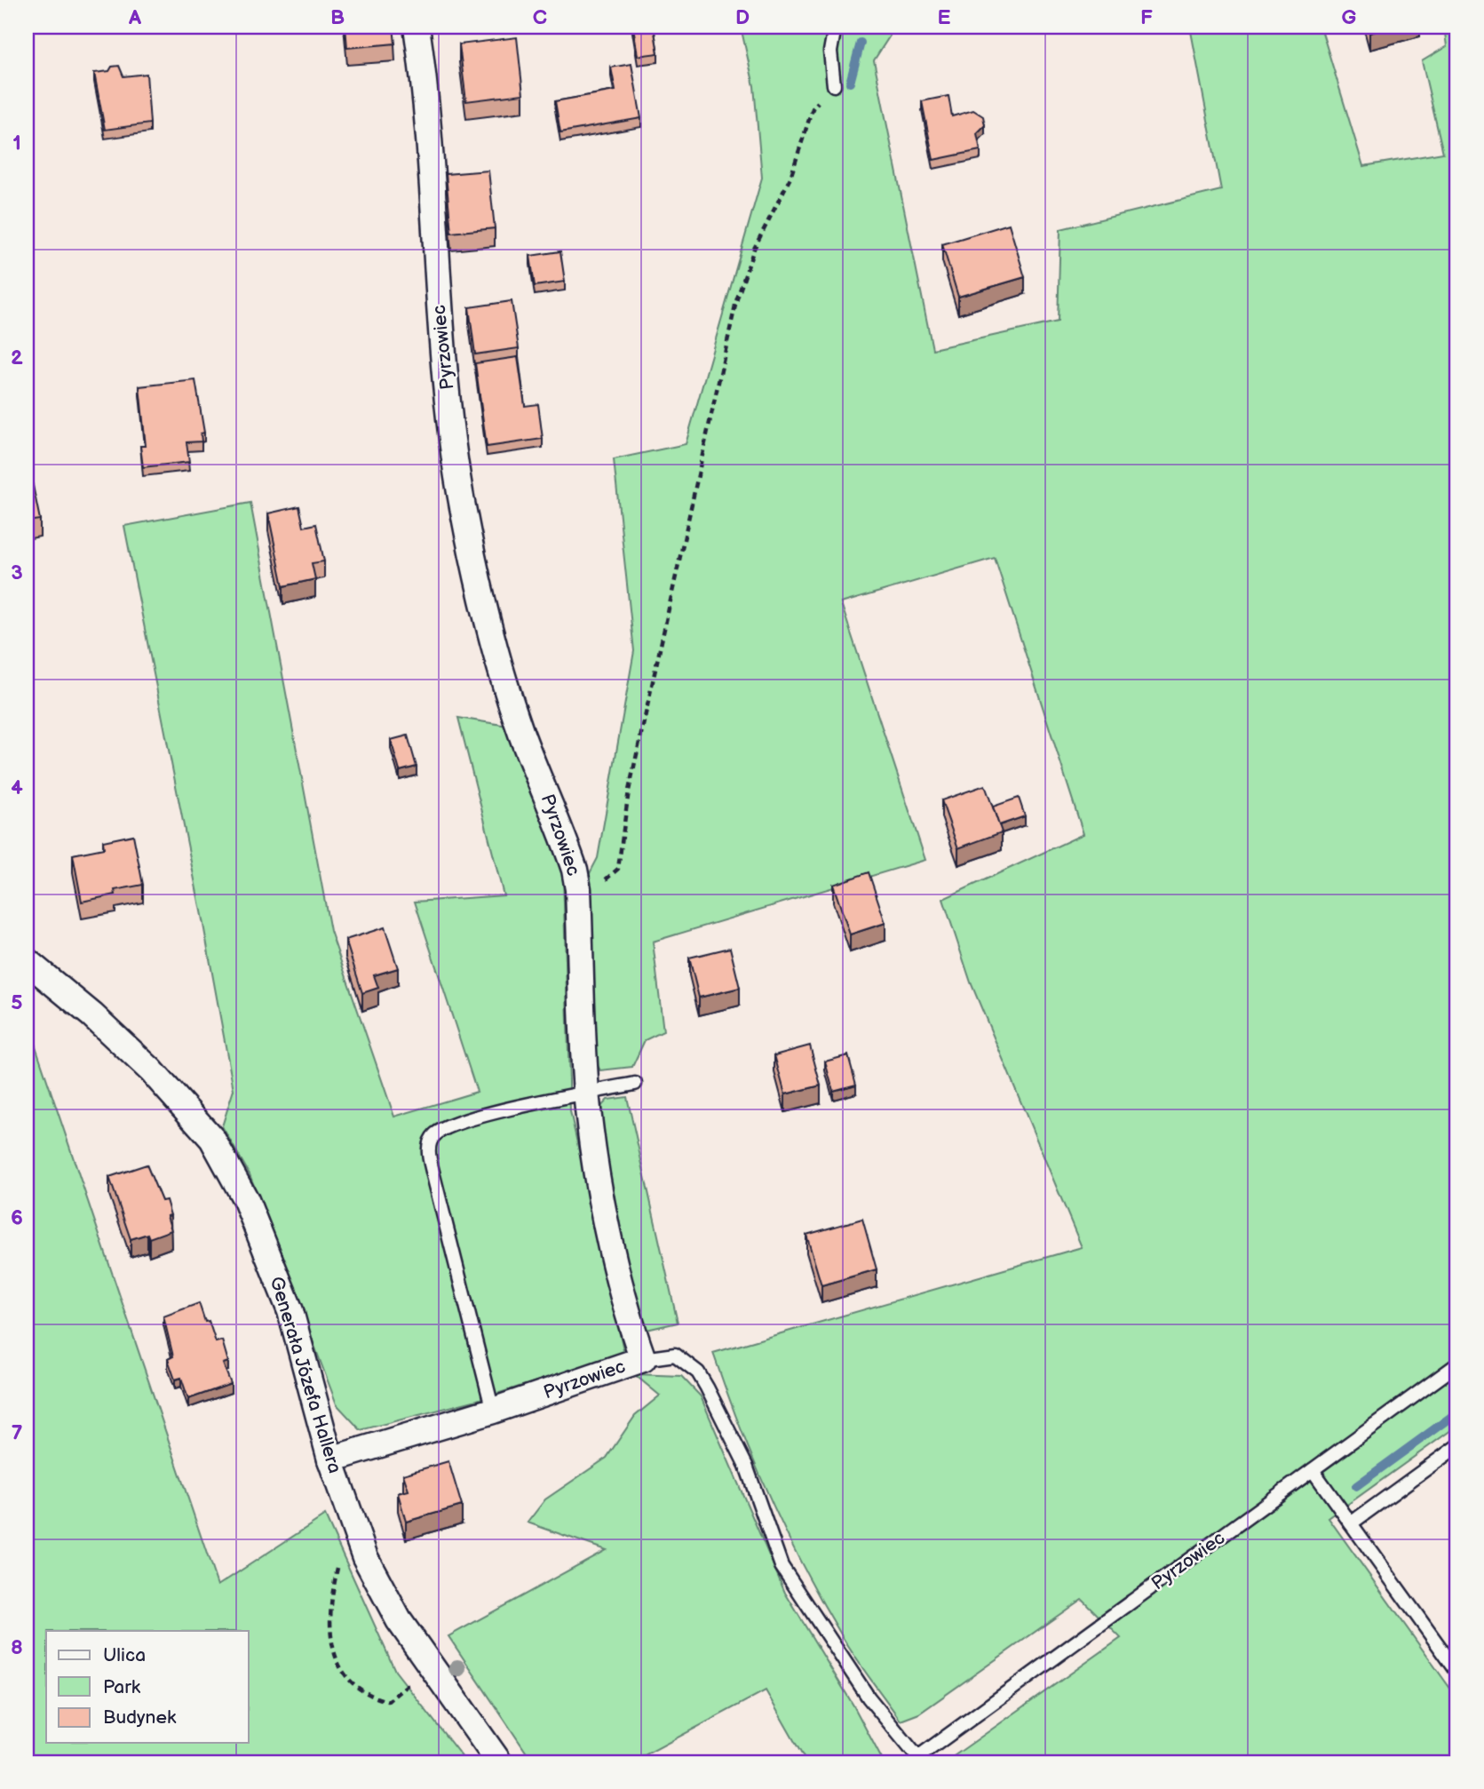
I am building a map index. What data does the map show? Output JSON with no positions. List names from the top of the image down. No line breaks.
{"streets":{"street":["Pyrzowiec","Generała Józefa Hallera"]},"crossings":[["Pyrzowiec","Generała Józefa Hallera"]],"legend":["Ulica","Park","Budynek"],"grid":{"columns":["A","B","C","D","E","F","G"],"rows":["1","2","3","4","5","6","7","8"]}}
